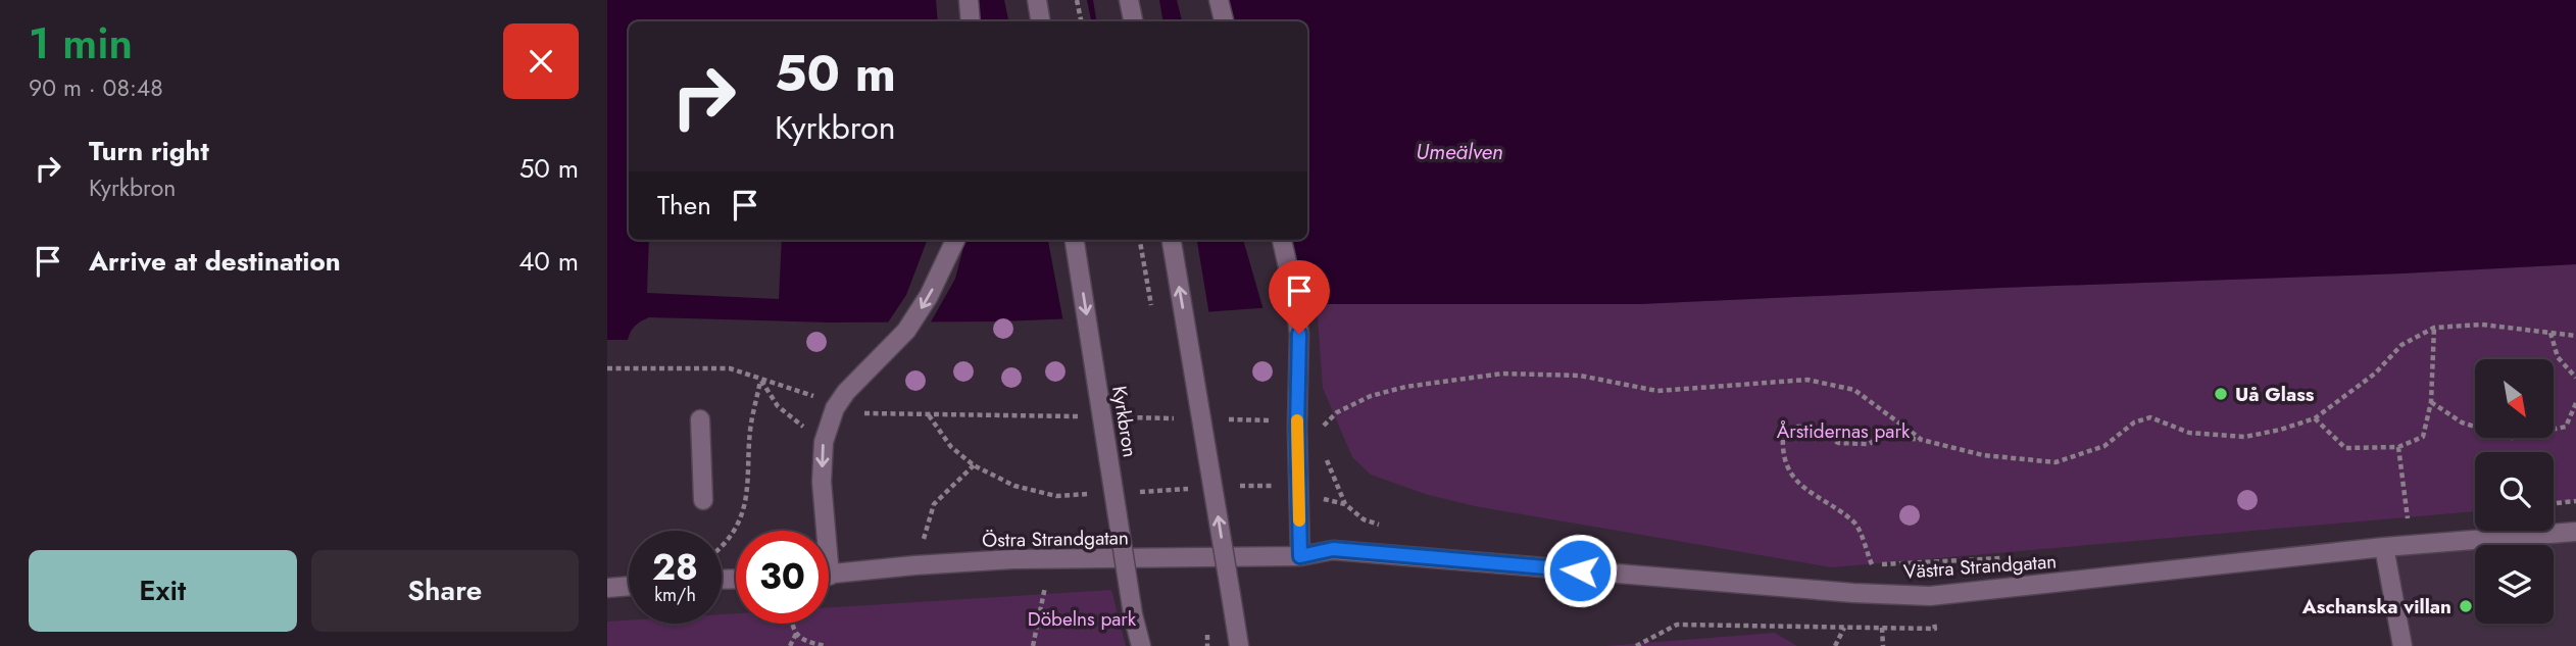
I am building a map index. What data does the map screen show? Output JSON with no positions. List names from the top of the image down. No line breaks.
{"streets":{"street":["Kyrkbron","Östra Strandgatan","Västra Strandgatan"]},"crossings":[["Östra Strandgatan","Västra Strandgatan"]],"water":["Umeälven"],"parks":["Årstidernas park","Döbelns park"],"places":["Uå Glass","Aschanska villan"],"north":"bottom right","page":{"heading":["1 min","90 m · 08:48"],"turn":["50 m","Kyrkbron"],"list":[{"name":"Turn right","note":"Kyrkbron","value":"50 m"},{"name":"Arrive at destination","value":"40 m"}],"then":"Then","speed":"28 km/h","limit":"30","buttons":["Exit","Share"]}}
